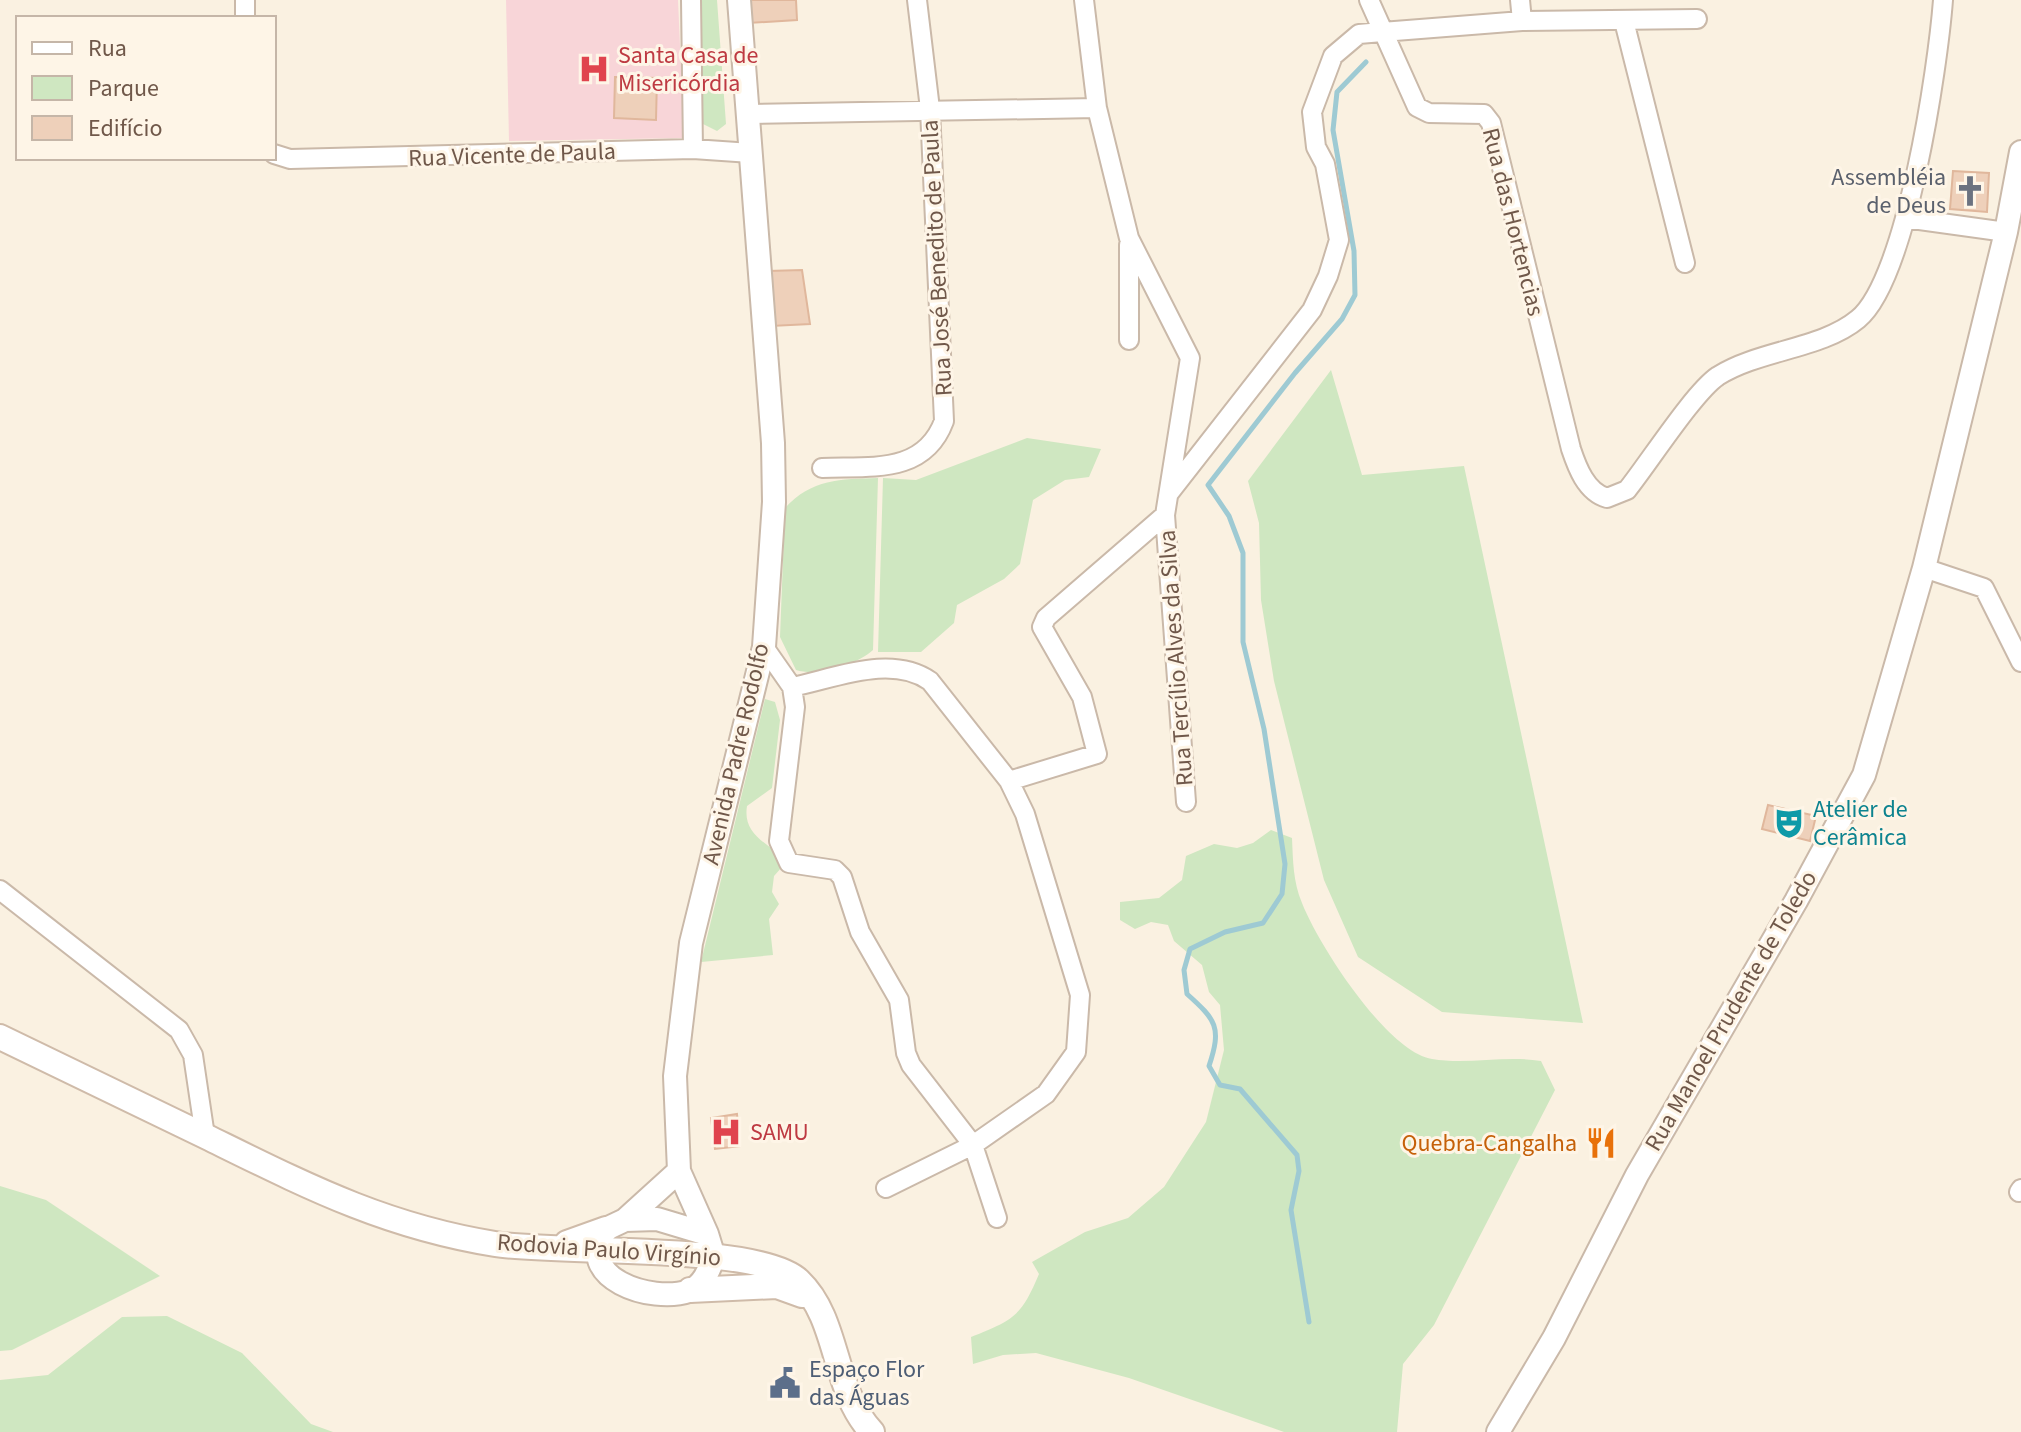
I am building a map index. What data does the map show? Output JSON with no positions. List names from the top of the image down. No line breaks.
{"streets":{"main road":["Rodovia Paulo Virgínio"],"street":["Rua Vicente de Paula","Rua das Hortencias","Rua José Benedito de Paula","Rua Tercílio Alves da Silva","Avenida Padre Rodolfo","Rua Manoel Prudente de Toledo"]},"crossings":[["Rua Vicente de Paula","Avenida Padre Rodolfo"],["Avenida Padre Rodolfo","Rodovia Paulo Virgínio"]],"places":{"hospital":["Santa Casa de Misericórdia","SAMU"],"church":["Assembléia de Deus"],"theatre":["Atelier de Cerâmica"],"restaurant":["Quebra-Cangalha"],"public building":["Espaço Flor das Águas"]},"legend":["Rua","Parque","Edifício"]}
